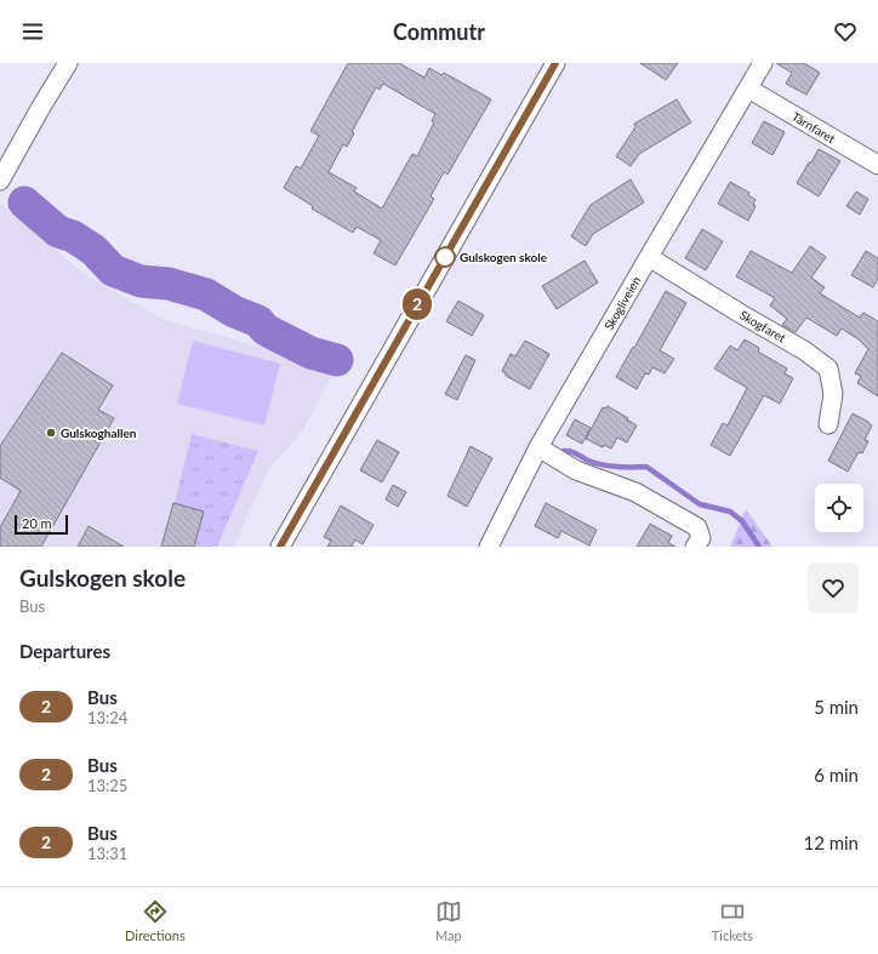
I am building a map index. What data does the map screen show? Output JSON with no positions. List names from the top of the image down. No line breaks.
{"streets":{"street":["Tårnfaret","Skogliveien","Skogfaret"]},"crossings":[["Tårnfaret","Skogliveien"],["Skogliveien","Skogfaret"]],"places":["Gulskogen skole","Gulskoghallen"],"lines":["bus line 2"],"scale_bar":"20 m","page":{"header":"Commutr","on_map":"2","scale":"20 m","heading":[["Gulskogen skole","Bus"],"Departures"],"list":[{"mark":"2","name":"Bus","note":"13:24","value":"5 min"},{"mark":"2","name":"Bus","note":"13:25","value":"6 min"},{"mark":"2","name":"Bus","note":"13:31","value":"12 min"}],"tabs":["Directions","Map","Tickets"]}}
